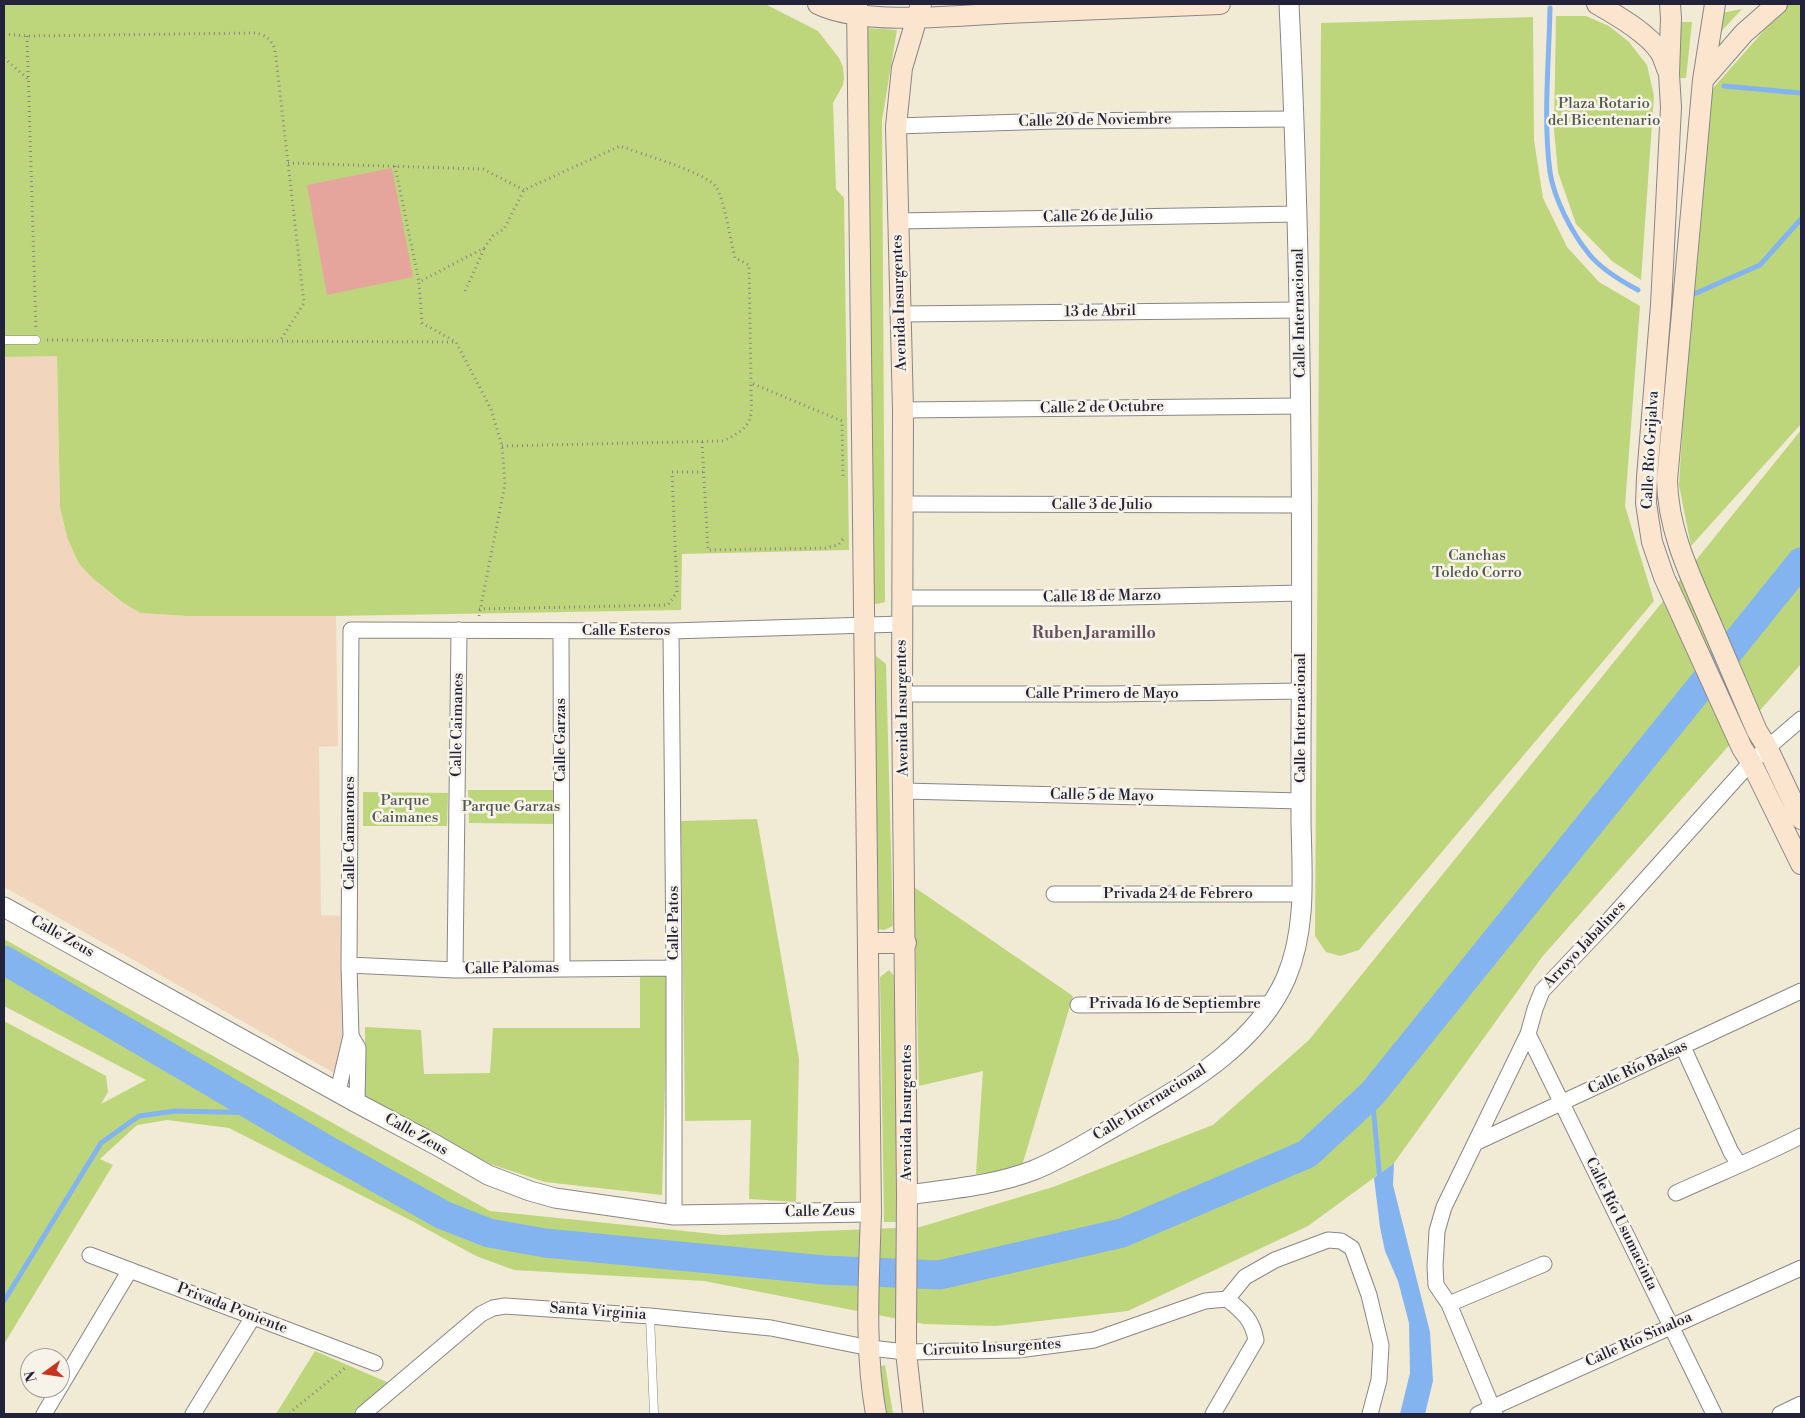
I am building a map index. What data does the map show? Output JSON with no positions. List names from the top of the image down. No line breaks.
{"streets":{"main road":["Avenida Insurgentes","Calle Río Grijalva"],"street":["Calle 20 de Noviembre","Calle 26 de Julio","13 de Abril","Calle Internacional","Calle 2 de Octubre","Calle 3 de Julio","Calle 18 de Marzo","Calle Esteros","Calle Primero de Mayo","Calle Caimanes","Calle Garzas","Calle 5 de Mayo","Calle Camarones","Privada 24 de Febrero","Calle Patos","Calle Zeus","Arroyo Jabalines","Calle Palomas","Privada 16 de Septiembre","Calle Río Balsas","Calle Río Usumacinta","Privada Poniente","Santa Virginia","Calle Río Sinaloa","Circuito Insurgentes"]},"crossings":[["Calle 20 de Noviembre","Avenida Insurgentes"],["Calle 20 de Noviembre","Calle Internacional"],["Calle 26 de Julio","Avenida Insurgentes"],["Calle 26 de Julio","Calle Internacional"],["Avenida Insurgentes","13 de Abril"],["Avenida Insurgentes","Calle Internacional"],["Avenida Insurgentes","Calle 2 de Octubre"],["Avenida Insurgentes","Calle 3 de Julio"],["Avenida Insurgentes","Calle 18 de Marzo"],["Avenida Insurgentes","Calle Esteros"],["Avenida Insurgentes","Calle Primero de Mayo"],["Avenida Insurgentes","Calle 5 de Mayo"],["Avenida Insurgentes","Circuito Insurgentes"],["13 de Abril","Calle Internacional"],["Calle Internacional","Calle 2 de Octubre"],["Calle Internacional","Calle 3 de Julio"],["Calle Internacional","Calle 18 de Marzo"],["Calle Internacional","Calle Primero de Mayo"],["Calle Internacional","Calle 5 de Mayo"],["Calle Internacional","Privada 24 de Febrero"],["Calle Internacional","Privada 16 de Septiembre"],["Calle Río Grijalva","Arroyo Jabalines"],["Calle Esteros","Calle Caimanes"],["Calle Esteros","Calle Garzas"],["Calle Esteros","Calle Camarones"],["Calle Esteros","Calle Patos"],["Calle Caimanes","Calle Palomas"],["Calle Garzas","Calle Palomas"],["Calle Camarones","Calle Zeus"],["Calle Camarones","Calle Palomas"],["Calle Patos","Calle Zeus"],["Calle Patos","Calle Palomas"],["Arroyo Jabalines","Calle Río Balsas"],["Arroyo Jabalines","Calle Río Usumacinta"],["Arroyo Jabalines","Calle Río Sinaloa"],["Calle Río Balsas","Calle Río Usumacinta"],["Calle Río Usumacinta","Calle Río Sinaloa"],["Santa Virginia","Circuito Insurgentes"]],"districts":["Ruben Jaramillo"],"parks":["Plaza Rotario del Bicentenario","Canchas Toledo Corro","Parque Caimanes","Parque Garzas"],"north":"left"}
